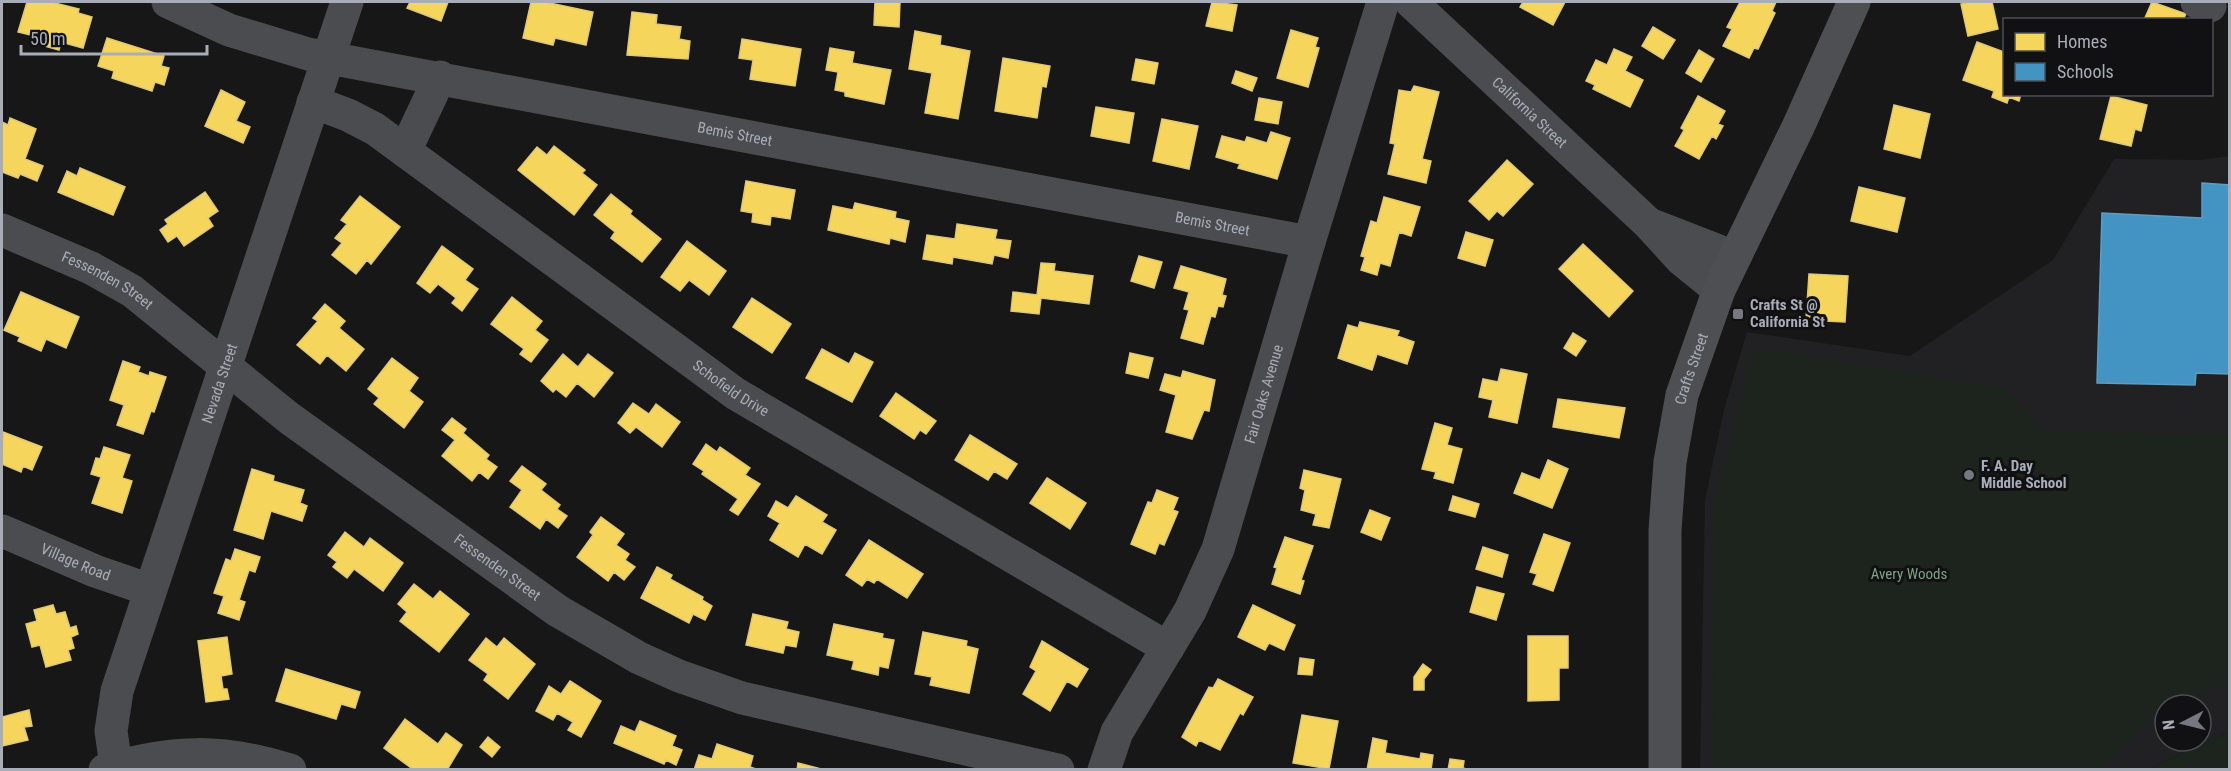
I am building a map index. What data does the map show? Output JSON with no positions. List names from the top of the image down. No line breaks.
{"streets":{"main road":["Crafts Street"],"street":["California Street","Bemis Street","Fessenden Street","Nevada Street","Schofield Drive","Fair Oaks Avenue","Village Road"]},"crossings":[["California Street","Crafts Street"],["Bemis Street","Nevada Street"],["Bemis Street","Fair Oaks Avenue"],["Fessenden Street","Nevada Street"],["Nevada Street","Schofield Drive"],["Nevada Street","Village Road"],["Schofield Drive","Fair Oaks Avenue"]],"parks":["Avery Woods"],"places":{"transit":["Crafts St @ California St"],"other":["F. A. Day Middle School"]},"legend":["Homes","Schools"],"scale_bar":"50 m","north":"left"}
